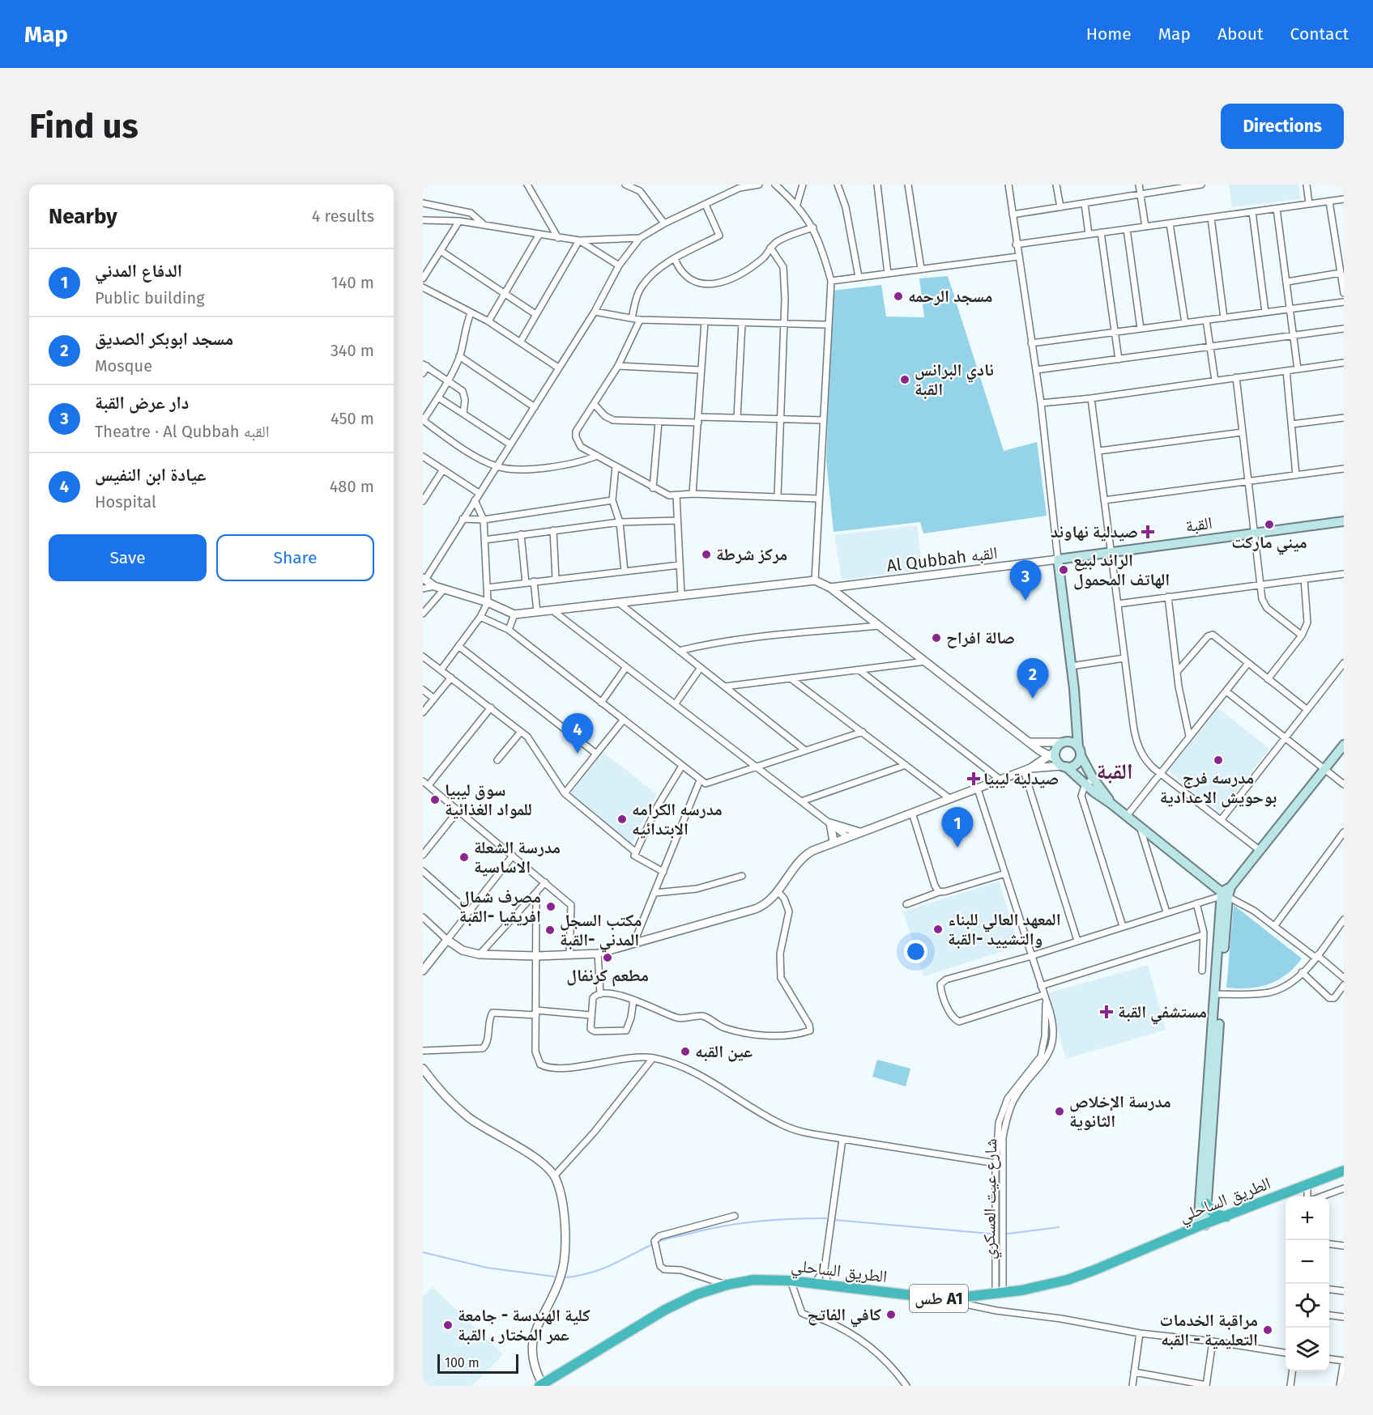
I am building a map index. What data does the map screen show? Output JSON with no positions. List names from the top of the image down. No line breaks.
{"streets":{"highway":["الطريق الساحلي","طس A1"],"main road":["القبة"],"street":["Al Qubbah القبه","شارع عيت العسكري"]},"crossings":[["القبة","Al Qubbah القبه"],["شارع عيت العسكري","الطريق الساحلي"]],"districts":["القبة"],"places":{"other":["مسجد الرحمه","نادي البرانس القبة","ميني ماركت","مركز شرطة","الرائد لبيع الهاتف المحمول","صالة افراح","مدرسه فرج بوحويش الاعدادية","سوق ليبيا للمواد الغذائية","مدرسه الكرامه الابتدائيه","مدرسة الشعلة الاساسية","مصرف شمال افريقيا -القبة","المعهد العالي للبناء والتشييد -القبة","مكتب السجل المدني -القبة","مطعم كرنفال","عين القبه","مدرسة الإخلاص الثانوية","كافي الفاتح","كلية الهندسة - جامعة عمر المختار ، القبة","مراقبة الخدمات التعليمية - القبه"],"health":["صيدلية نهاوند","صيدلية ليبيا","مستشفي القبة"]},"scale_bar":"100 m","page":{"header":"Map","nav":["Home","Map","About","Contact"],"buttons":["Directions",["Save","Share"]],"title":"Find us","heading":["Nearby","4 results"],"list":[{"mark":"1","name":"الدفاع المدني","note":"Public building","value":"140 m"},{"mark":"2","name":"مسجد ابوبكر الصديق","note":"Mosque","value":"340 m"},{"mark":"3","name":"دار عرض القبة","note":"Theatre · Al Qubbah القبه","value":"450 m"},{"mark":"4","name":"عيادة ابن النفيس","note":"Hospital","value":"480 m"}],"pins":["3","2","4","1"],"map_buttons":["+","−"],"scale":"100 m"}}
